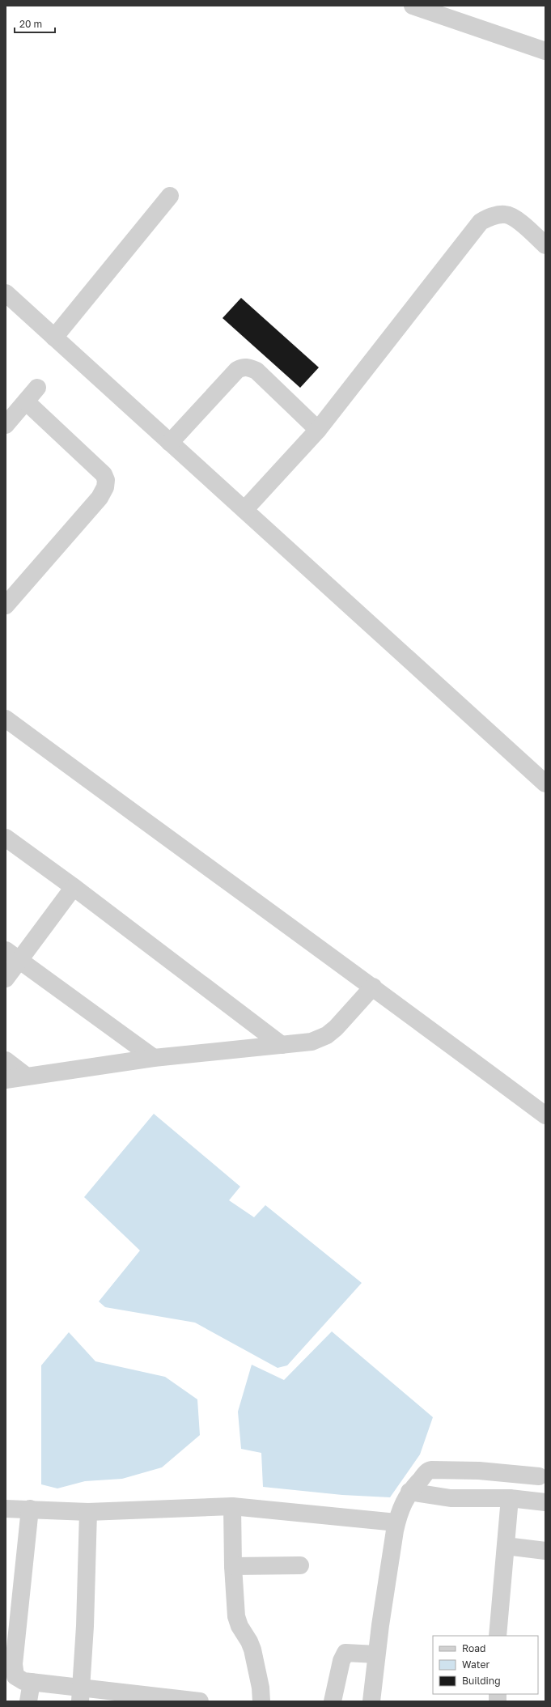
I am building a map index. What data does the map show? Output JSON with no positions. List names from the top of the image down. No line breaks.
{"legend":["Road","Water","Building"],"scale_bar":"20 m"}
